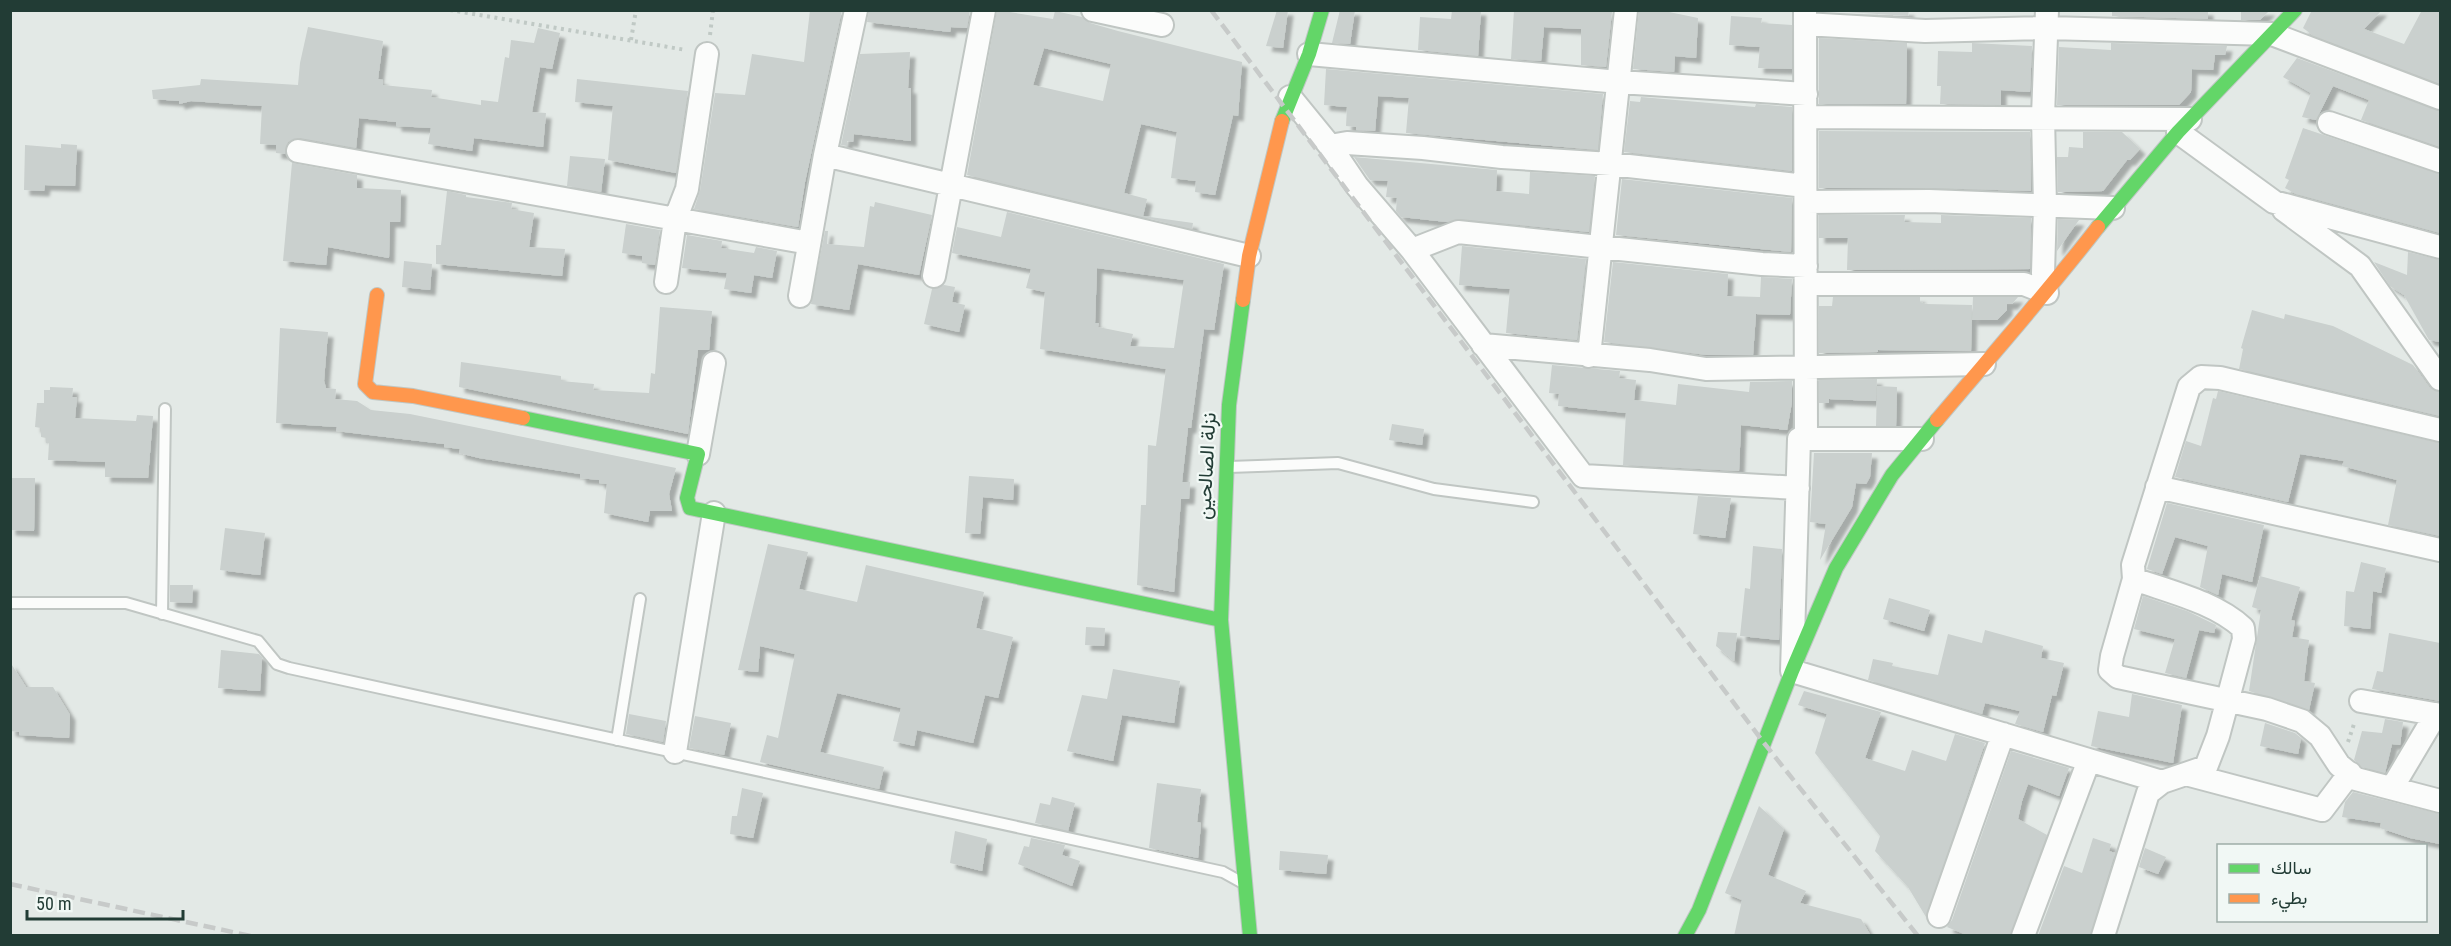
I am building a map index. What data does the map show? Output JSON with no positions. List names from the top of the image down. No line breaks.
{"streets":{"street":["نزلة الصالحين"]},"legend":["سالك","بطيء"],"scale_bar":"50 m"}
